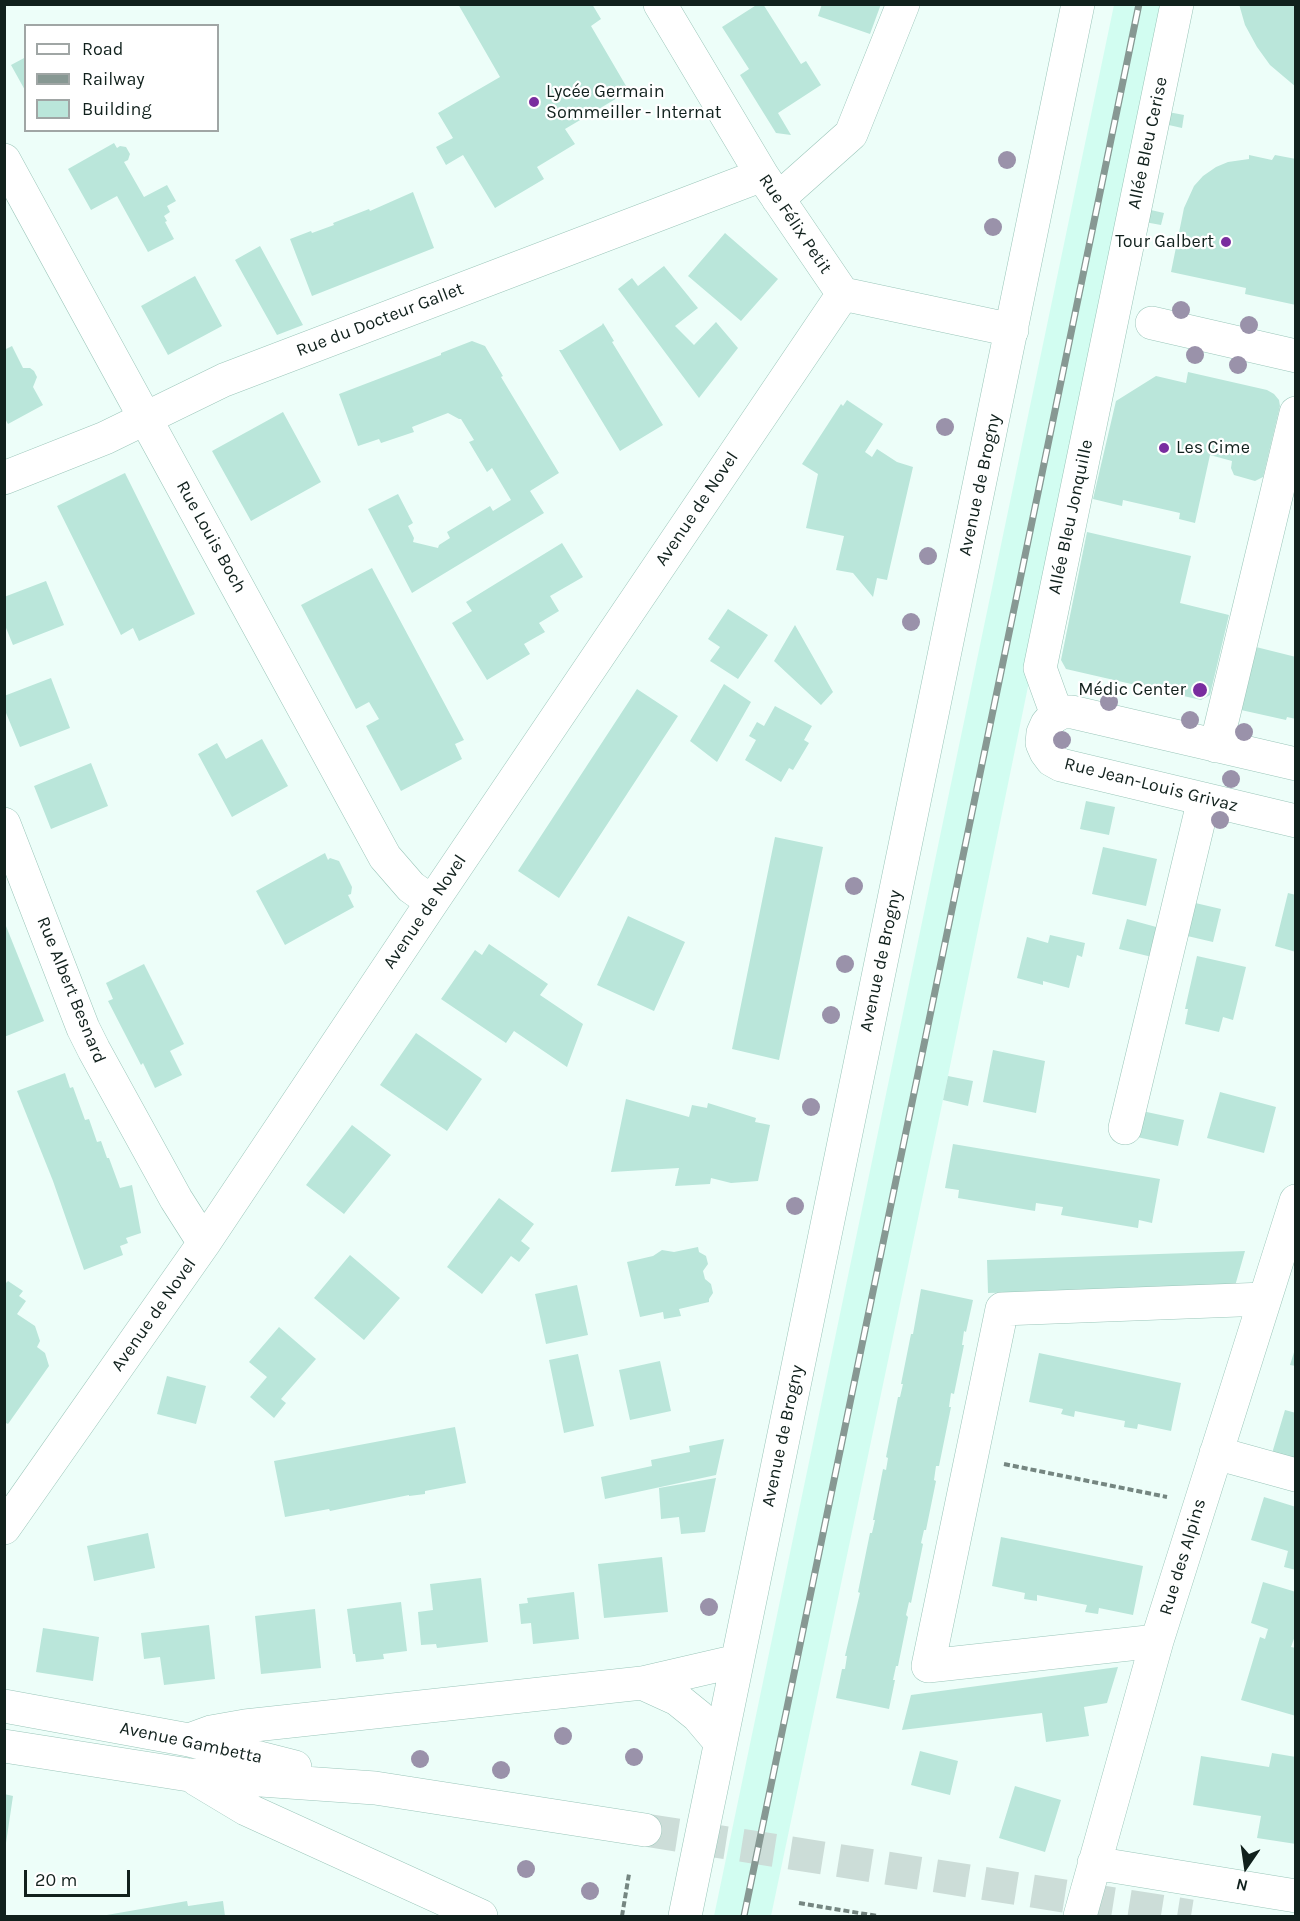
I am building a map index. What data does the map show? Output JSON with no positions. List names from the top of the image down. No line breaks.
{"streets":{"street":["Allée Bleu Cerise","Rue Félix Petit","Rue du Docteur Gallet","Avenue de Brogny","Avenue de Novel","Allée Bleu Jonquille","Rue Louis Boch","Rue Jean-Louis Grivaz","Rue Albert Besnard","Rue des Alpins","Avenue Gambetta"]},"crossings":[["Allée Bleu Cerise","Allée Bleu Jonquille"],["Rue Félix Petit","Rue du Docteur Gallet"],["Rue Félix Petit","Avenue de Brogny"],["Rue Félix Petit","Avenue de Novel"],["Rue du Docteur Gallet","Rue Louis Boch"],["Avenue de Novel","Rue Louis Boch"],["Avenue de Novel","Rue Albert Besnard"],["Allée Bleu Jonquille","Rue Jean-Louis Grivaz"]],"places":["Lycée Germain Sommeiller - Internat","Tour Galbert","Les Cime","Médic Center"],"legend":["Road","Railway","Building"],"scale_bar":"20 m","north":"bottom"}
